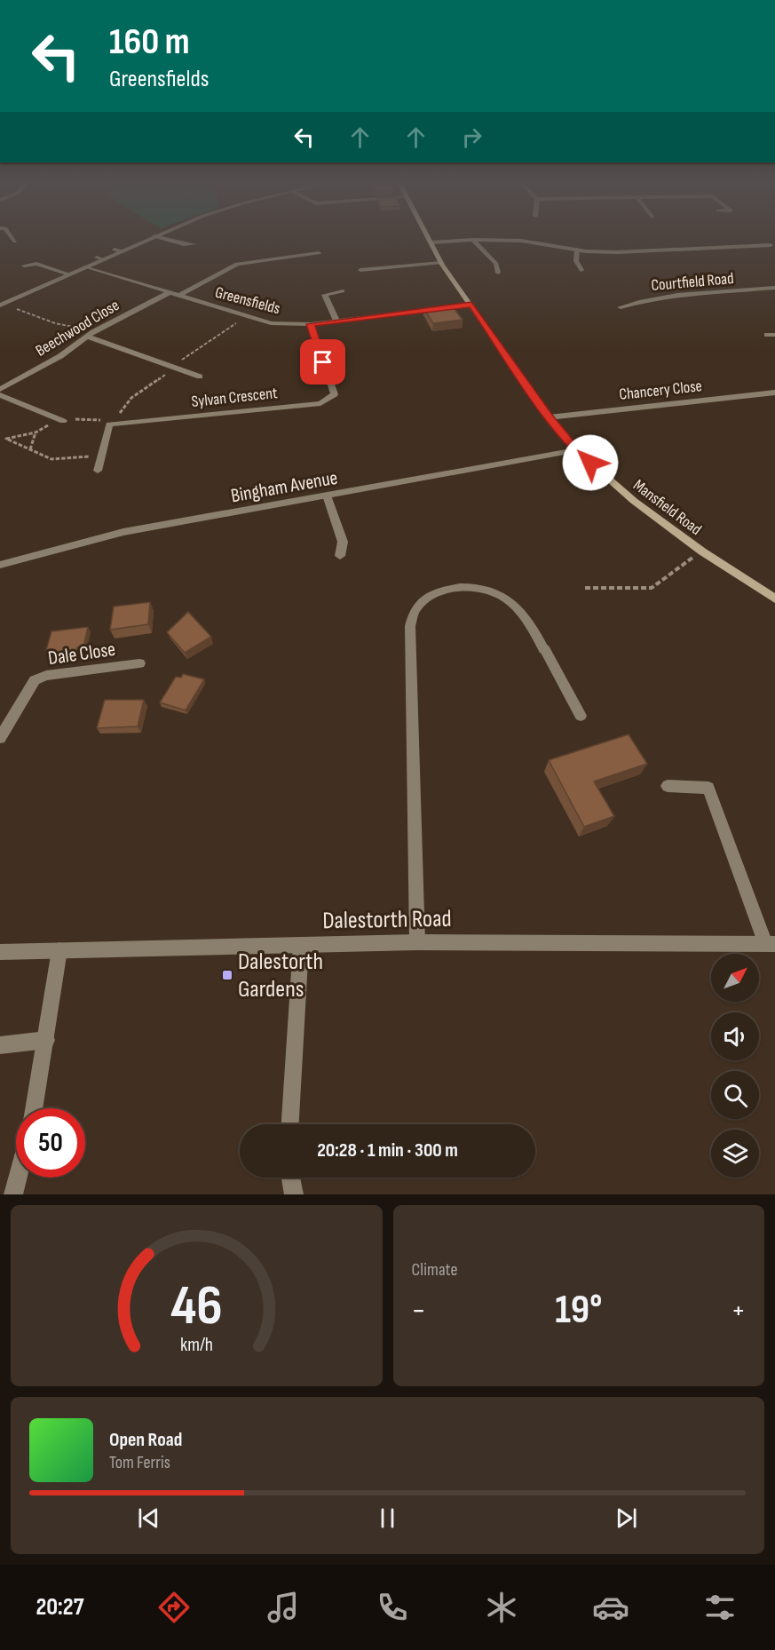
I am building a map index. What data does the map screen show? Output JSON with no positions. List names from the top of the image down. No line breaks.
{"streets":{"main road":["Mansfield Road"],"street":["Courtfield Road","Greensfields","Beechwood Close","Chancery Close","Sylvan Crescent","Bingham Avenue","Dale Close","Dalestorth Road"]},"crossings":[["Greensfields","Beechwood Close"],["Greensfields","Sylvan Crescent"],["Greensfields","Mansfield Road"],["Chancery Close","Mansfield Road"],["Bingham Avenue","Mansfield Road"]],"places":{"transit":["Dalestorth Gardens"]},"north":"top right","page":{"turn":["160 m","Greensfields"],"limit":"50","trip":"20:28 · 1 min · 300 m","tile":"Climate","heat":["−","19°","+"],"song":["Open Road","Tom Ferris"],"tabs":"20:27","gauge":["46","km/h"]}}
